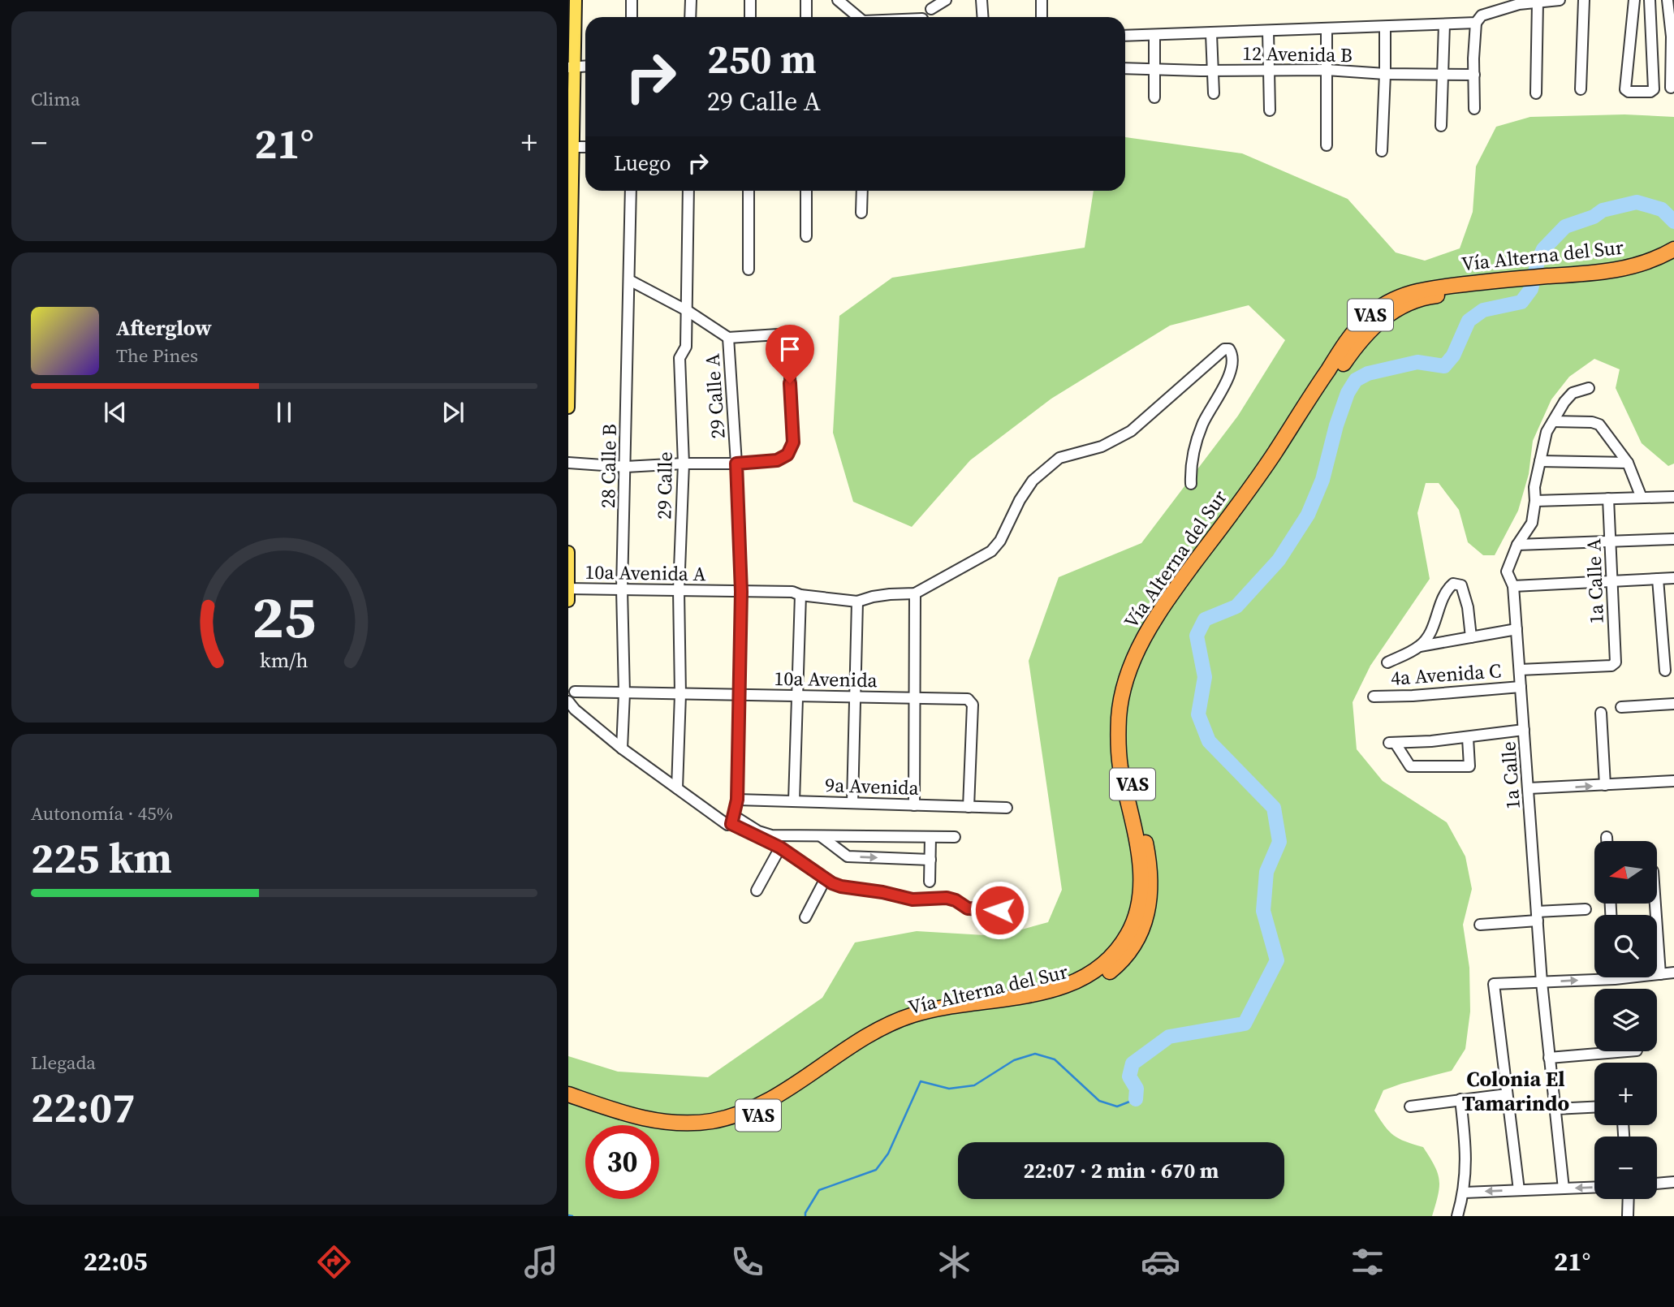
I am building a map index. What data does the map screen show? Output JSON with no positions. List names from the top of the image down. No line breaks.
{"streets":{"highway":["Vía Alterna del Sur","VAS"],"street":["12 Avenida B","29 Calle A","28 Calle B","29 Calle","10a Avenida A","1a Calle A","4a Avenida C","10a Avenida","1a Calle","9a Avenida"]},"crossings":[["29 Calle A","10a Avenida A"],["29 Calle A","10a Avenida"],["29 Calle A","9a Avenida"],["28 Calle B","10a Avenida A"],["28 Calle B","10a Avenida"],["29 Calle","10a Avenida A"],["29 Calle","10a Avenida"],["1a Calle A","1a Calle"],["4a Avenida C","1a Calle"],["10a Avenida","9a Avenida"]],"districts":["Colonia El Tamarindo"],"north":"left","page":{"tile":["Clima",["Autonomía · 45%","225 km"],["Llegada","22:07"]],"turn":["250 m","29 Calle A"],"heat":["−","21°","+"],"then":"Luego","song":["Afterglow","The Pines"],"map_buttons":["+","−"],"limit":"30","trip":"22:07 · 2 min · 670 m","tabs":["22:05","21°"],"gauge":["25","km/h"]}}
